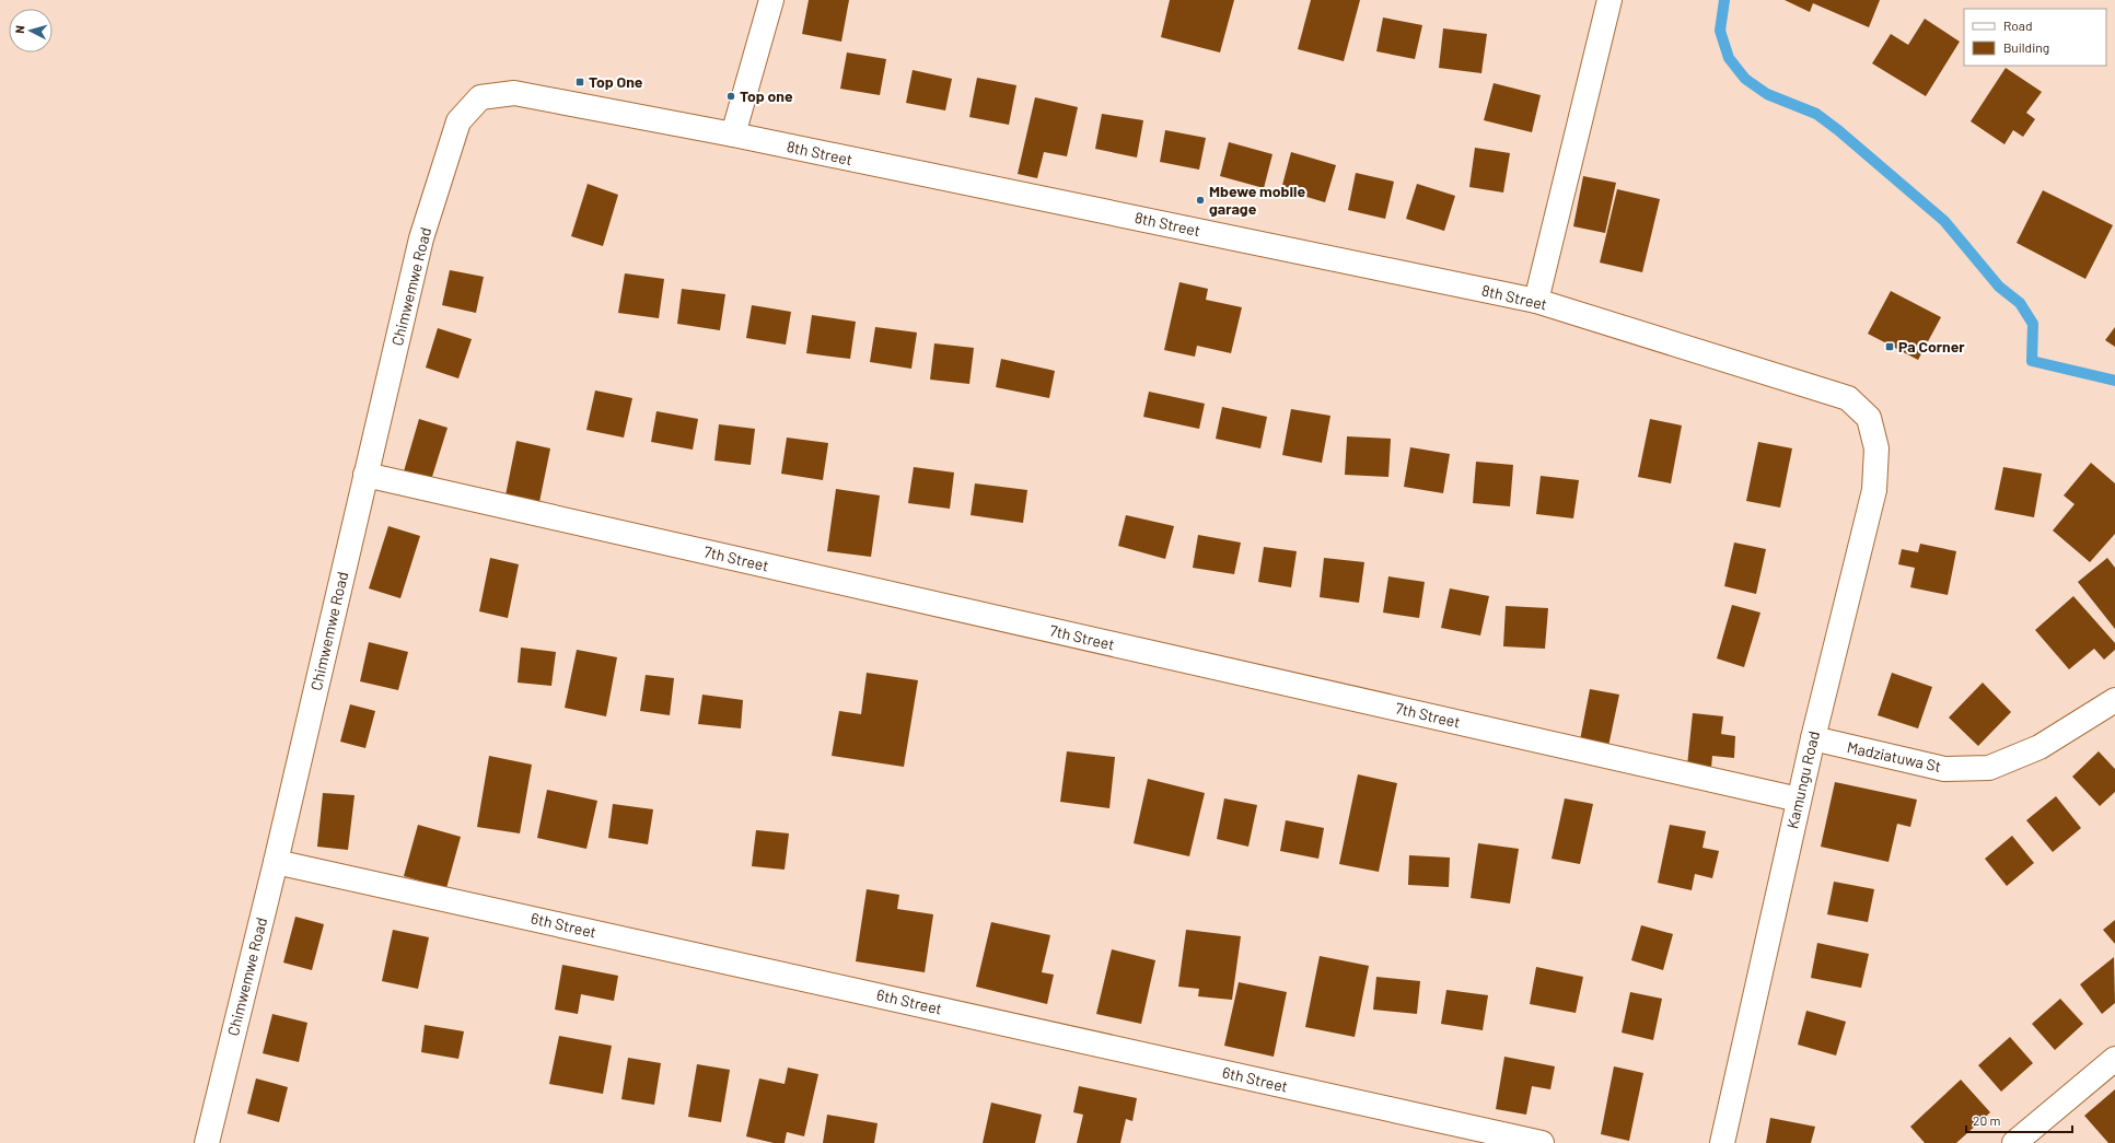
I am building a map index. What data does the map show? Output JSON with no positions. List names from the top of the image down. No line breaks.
{"streets":{"street":["8th Street","Chimwemwe Road","7th Street","Madziatuwa St","Kamungu Road","6th Street"]},"crossings":[["8th Street","Chimwemwe Road"],["8th Street","Kamungu Road"],["Chimwemwe Road","7th Street"],["Chimwemwe Road","6th Street"],["7th Street","Kamungu Road"],["Madziatuwa St","Kamungu Road"]],"places":{"transit":["Top One","Pa Corner"],"other":["Top one","Mbewe mobile garage"]},"legend":["Road","Building"],"scale_bar":"20 m","north":"left"}
